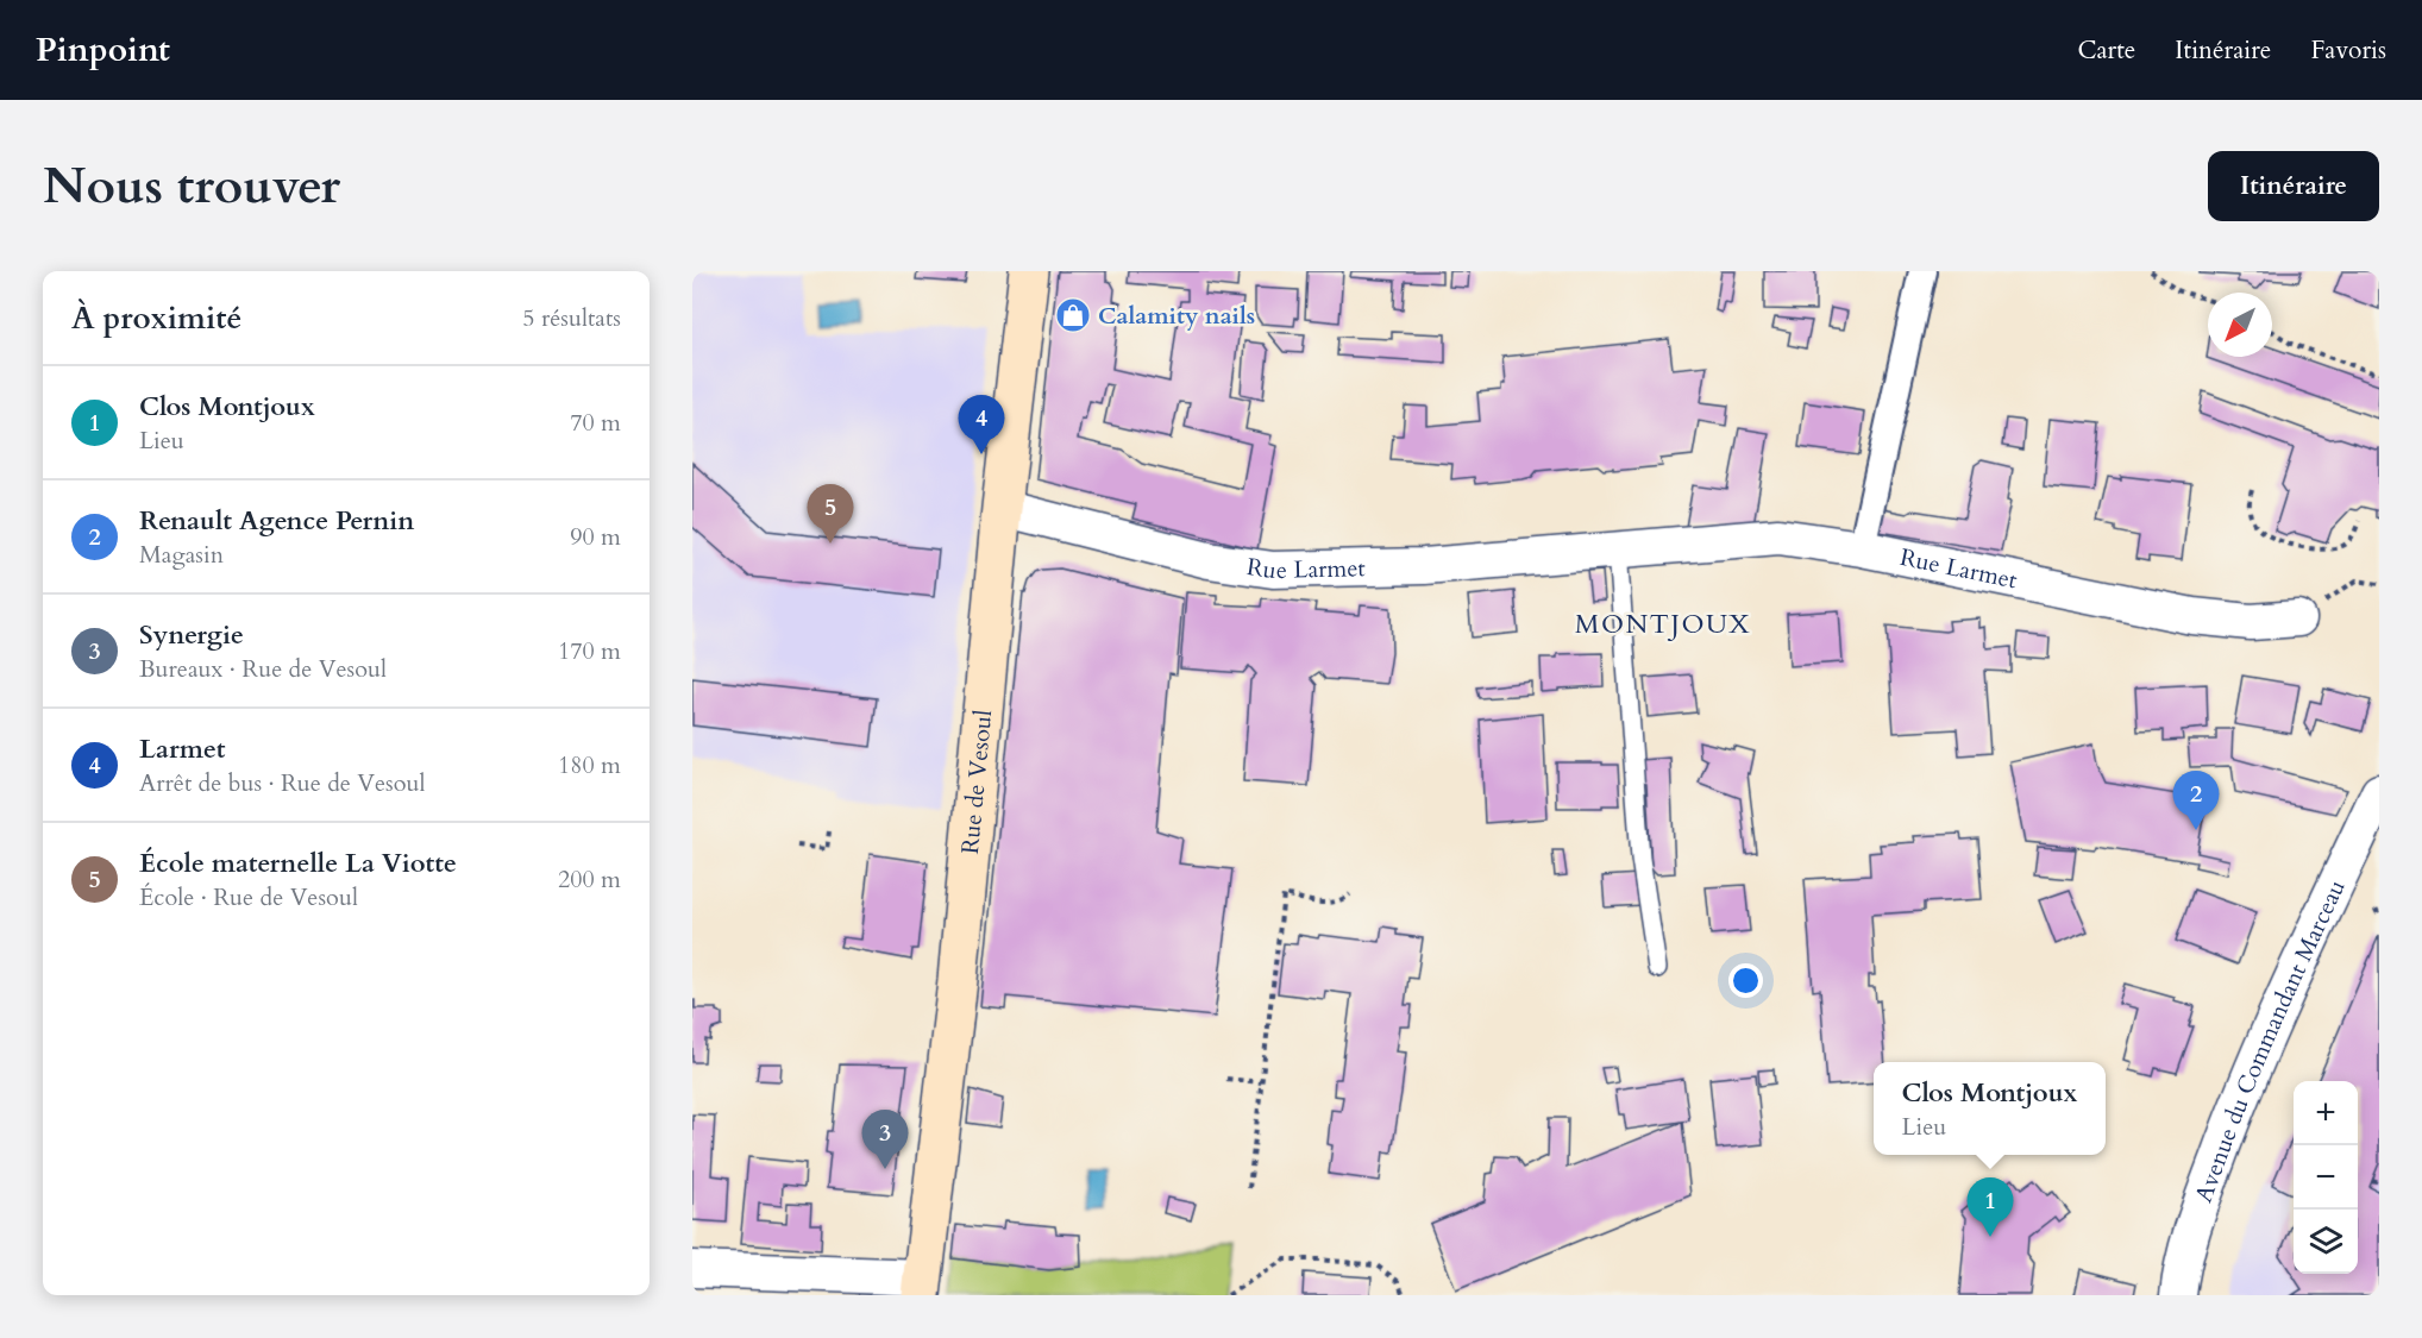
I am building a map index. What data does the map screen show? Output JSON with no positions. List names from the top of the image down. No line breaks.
{"streets":{"main road":["Rue de Vesoul"],"street":["Rue Larmet","Avenue du Commandant Marceau"]},"crossings":[["Rue Larmet","Rue de Vesoul"]],"districts":["MONTJOUX"],"places":{"shop":["Calamity nails"]},"north":"bottom left","page":{"header":"Pinpoint","nav":["Carte","Itinéraire","Favoris"],"buttons":"Itinéraire","title":"Nous trouver","heading":["À proximité","5 résultats"],"list":[{"mark":"1","name":"Clos Montjoux","note":"Lieu","value":"70 m"},{"mark":"2","name":"Renault Agence Pernin","note":"Magasin","value":"90 m"},{"mark":"3","name":"Synergie","note":"Bureaux · Rue de Vesoul","value":"170 m"},{"mark":"4","name":"Larmet","note":"Arrêt de bus · Rue de Vesoul","value":"180 m"},{"mark":"5","name":"École maternelle La Viotte","note":"École · Rue de Vesoul","value":"200 m"}],"pins":["4","5","2","3","1"],"popup":["Clos Montjoux","Lieu"],"map_buttons":["+","−"]}}
